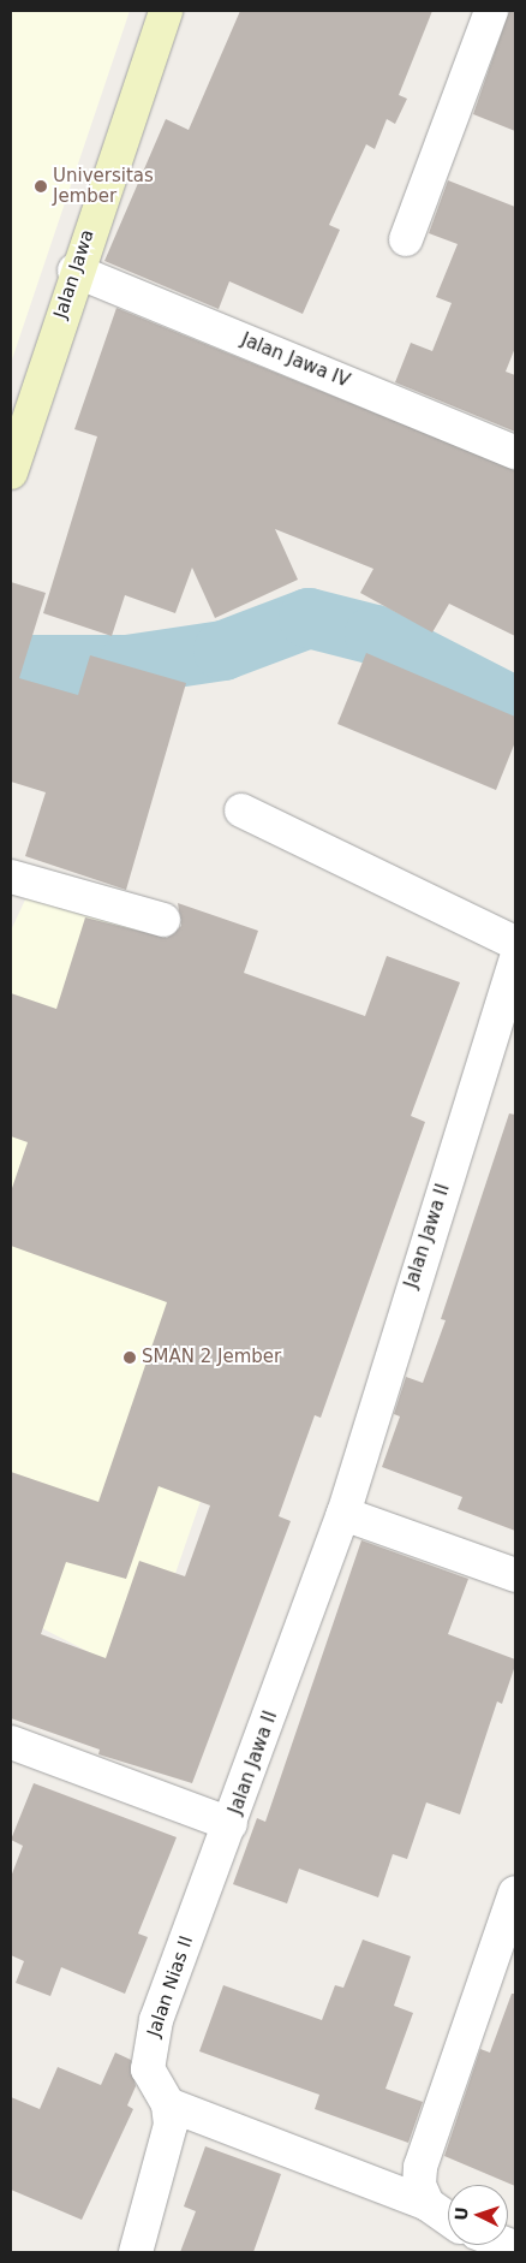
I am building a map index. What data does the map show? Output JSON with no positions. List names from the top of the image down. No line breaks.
{"streets":{"main road":["Jalan Jawa"],"street":["Jalan Jawa IV","Jalan Jawa II","Jalan Nias II"]},"crossings":[["Jalan Jawa","Jalan Jawa IV"],["Jalan Jawa II","Jalan Nias II"]],"places":["Universitas Jember","SMAN 2 Jember"],"north":"left"}
